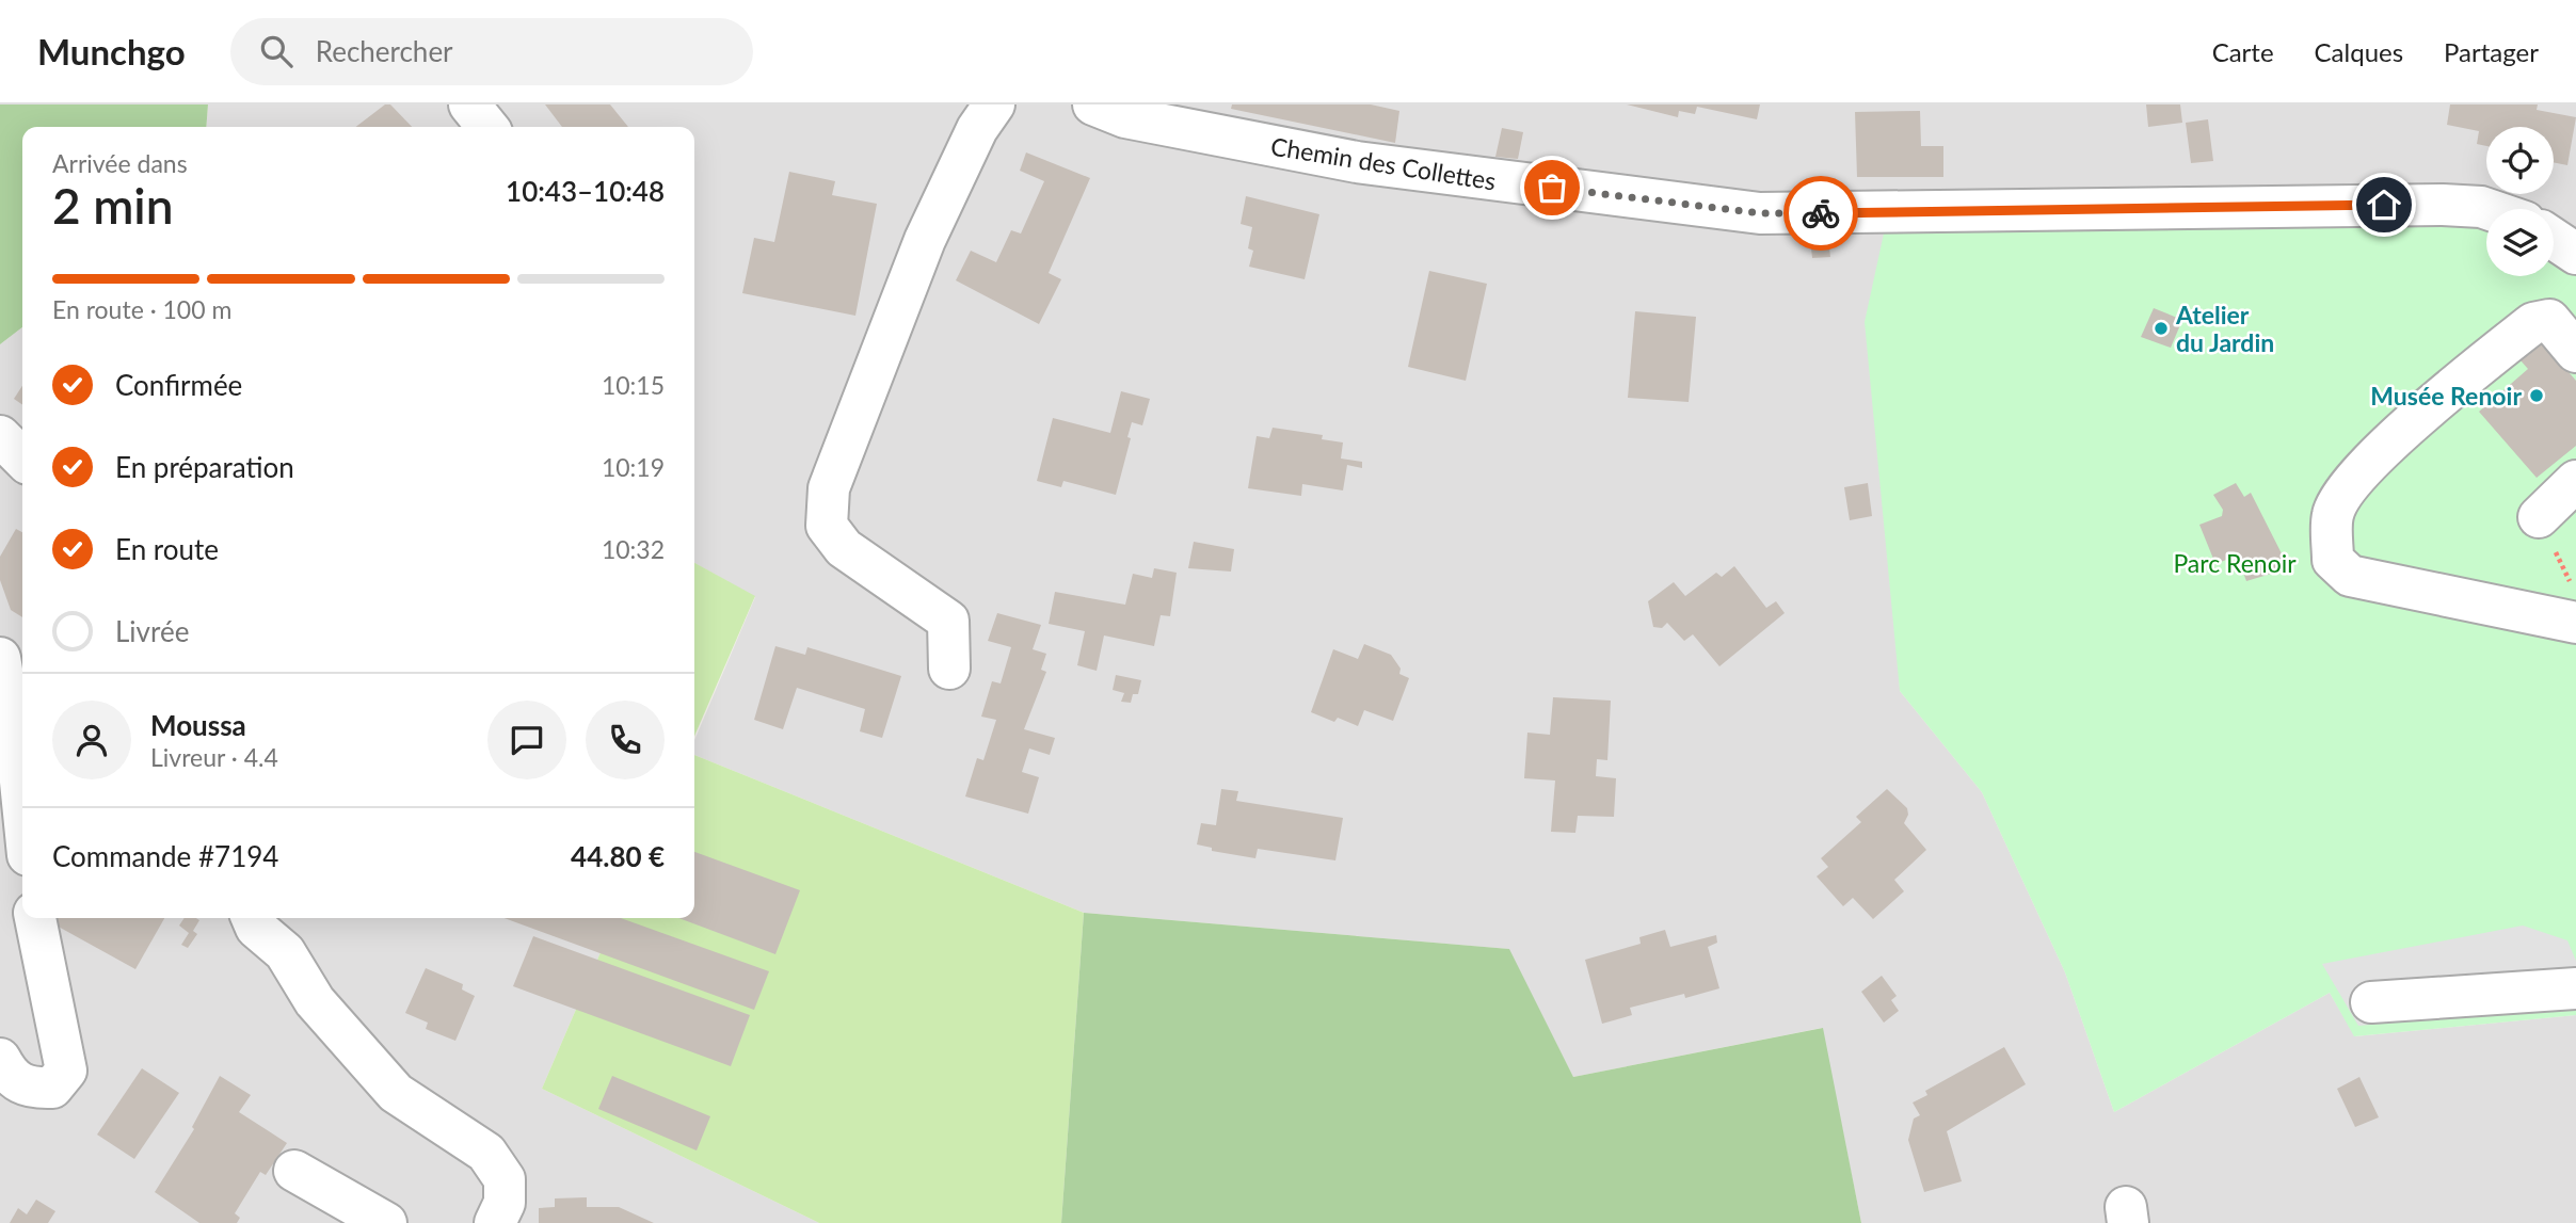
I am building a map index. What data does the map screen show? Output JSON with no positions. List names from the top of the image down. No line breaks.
{"streets":{"street":["Chemin des Collettes"]},"parks":["Parc Renoir"],"places":["Atelier du Jardin","Musée Renoir"],"page":{"header":"Munchgo","search":"Rechercher","nav":["Carte","Calques","Partager"],"heading":["2 min","Arrivée dans","10:43–10:48"],"panel":["Moussa","Livreur · 4.4","Commande #7194","44.80 €"],"bar":"En route · 100 m","list":[["Confirmée","10:15"],["En préparation","10:19"],["En route","10:32"],"Livrée"]}}
